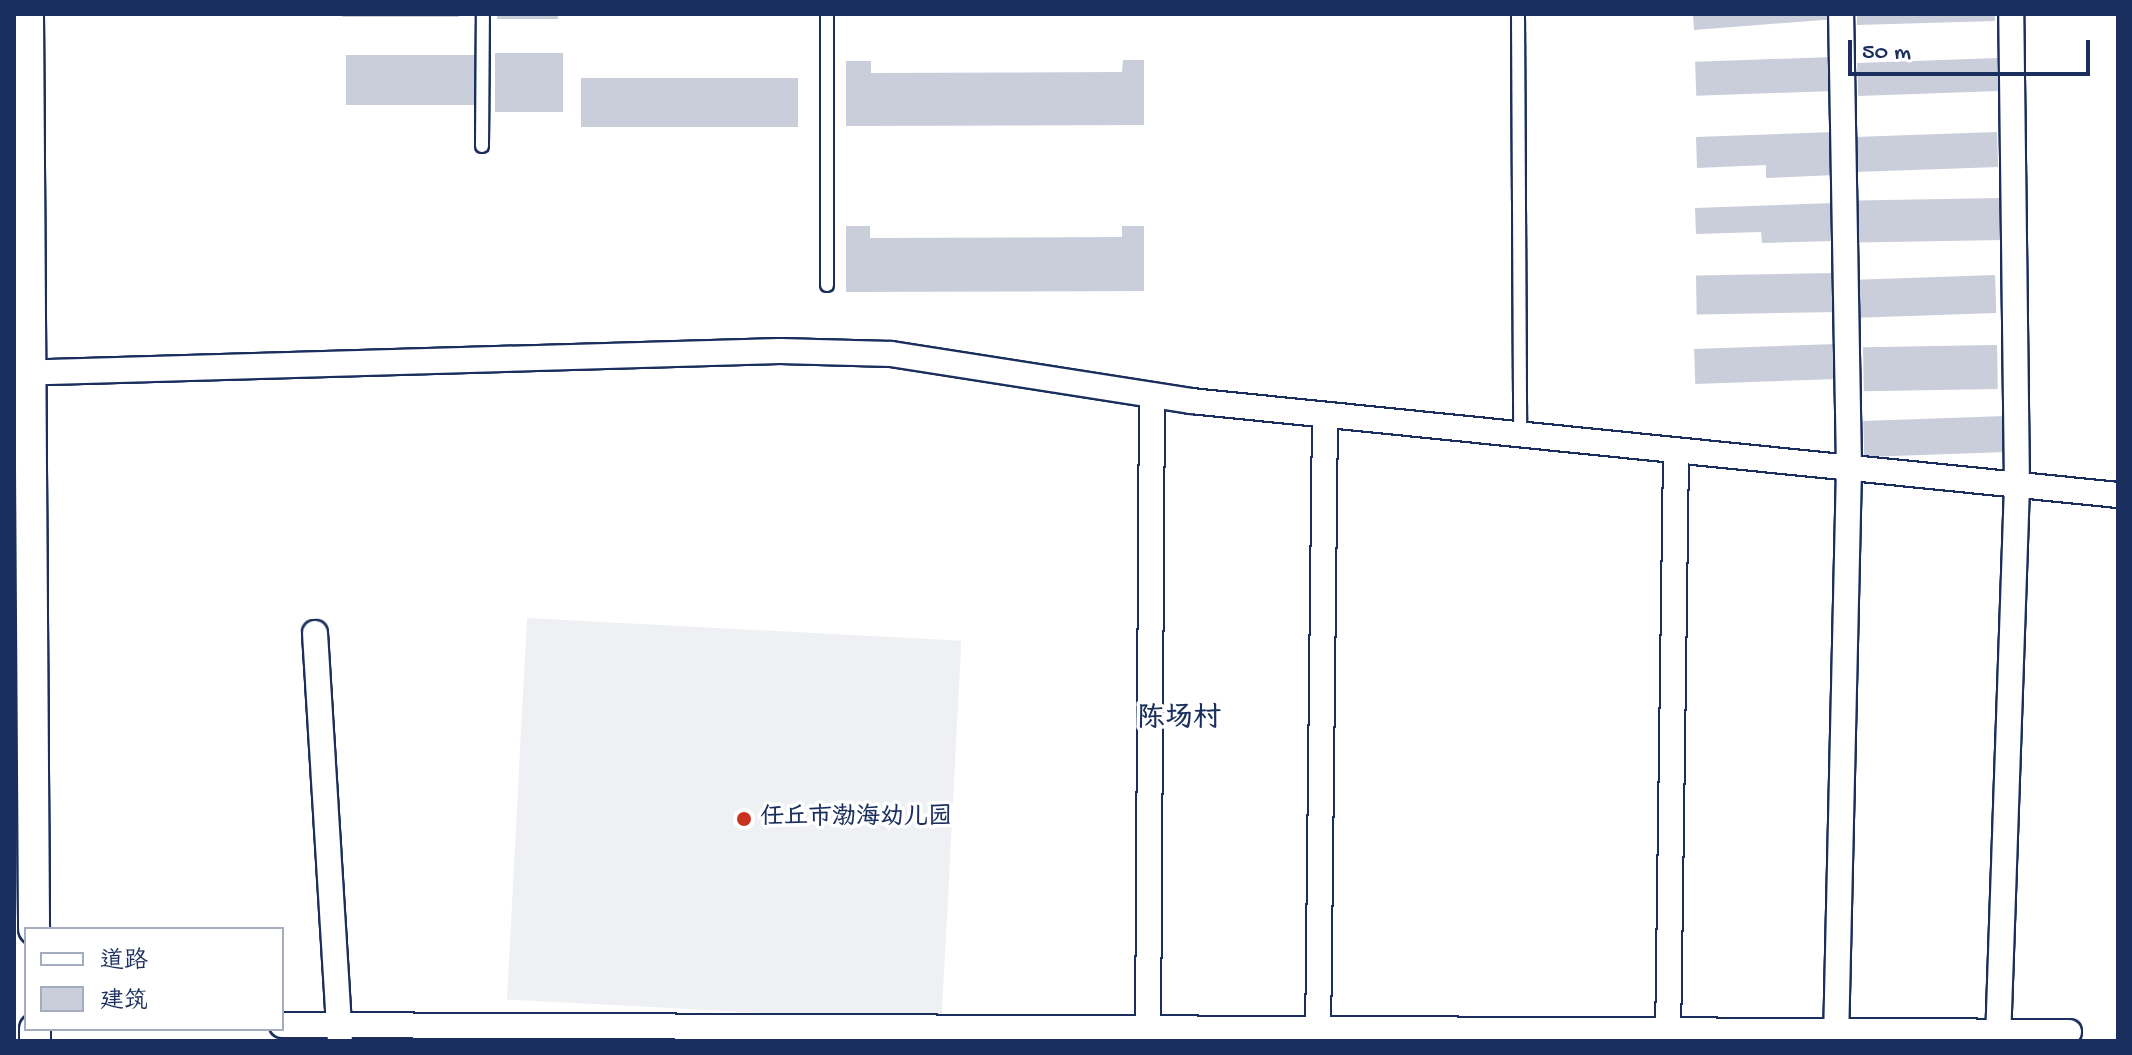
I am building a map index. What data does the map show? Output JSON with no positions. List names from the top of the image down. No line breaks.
{"districts":["陈场村"],"places":["任丘市渤海幼儿园"],"legend":["道路","建筑"],"scale_bar":"50 m"}
